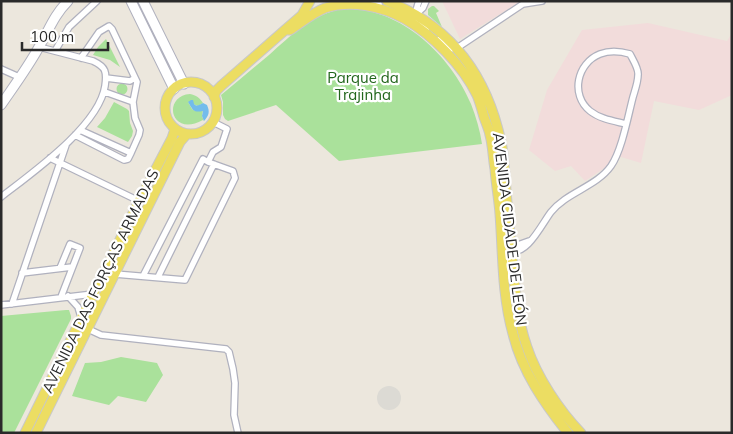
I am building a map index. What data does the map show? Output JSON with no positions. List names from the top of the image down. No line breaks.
{"streets":{"main road":["AVENIDA CIDADE DE LEÓN","AVENIDA DAS FORÇAS ARMADAS"]},"parks":["Parque da Trajinha"],"scale_bar":"100 m"}
